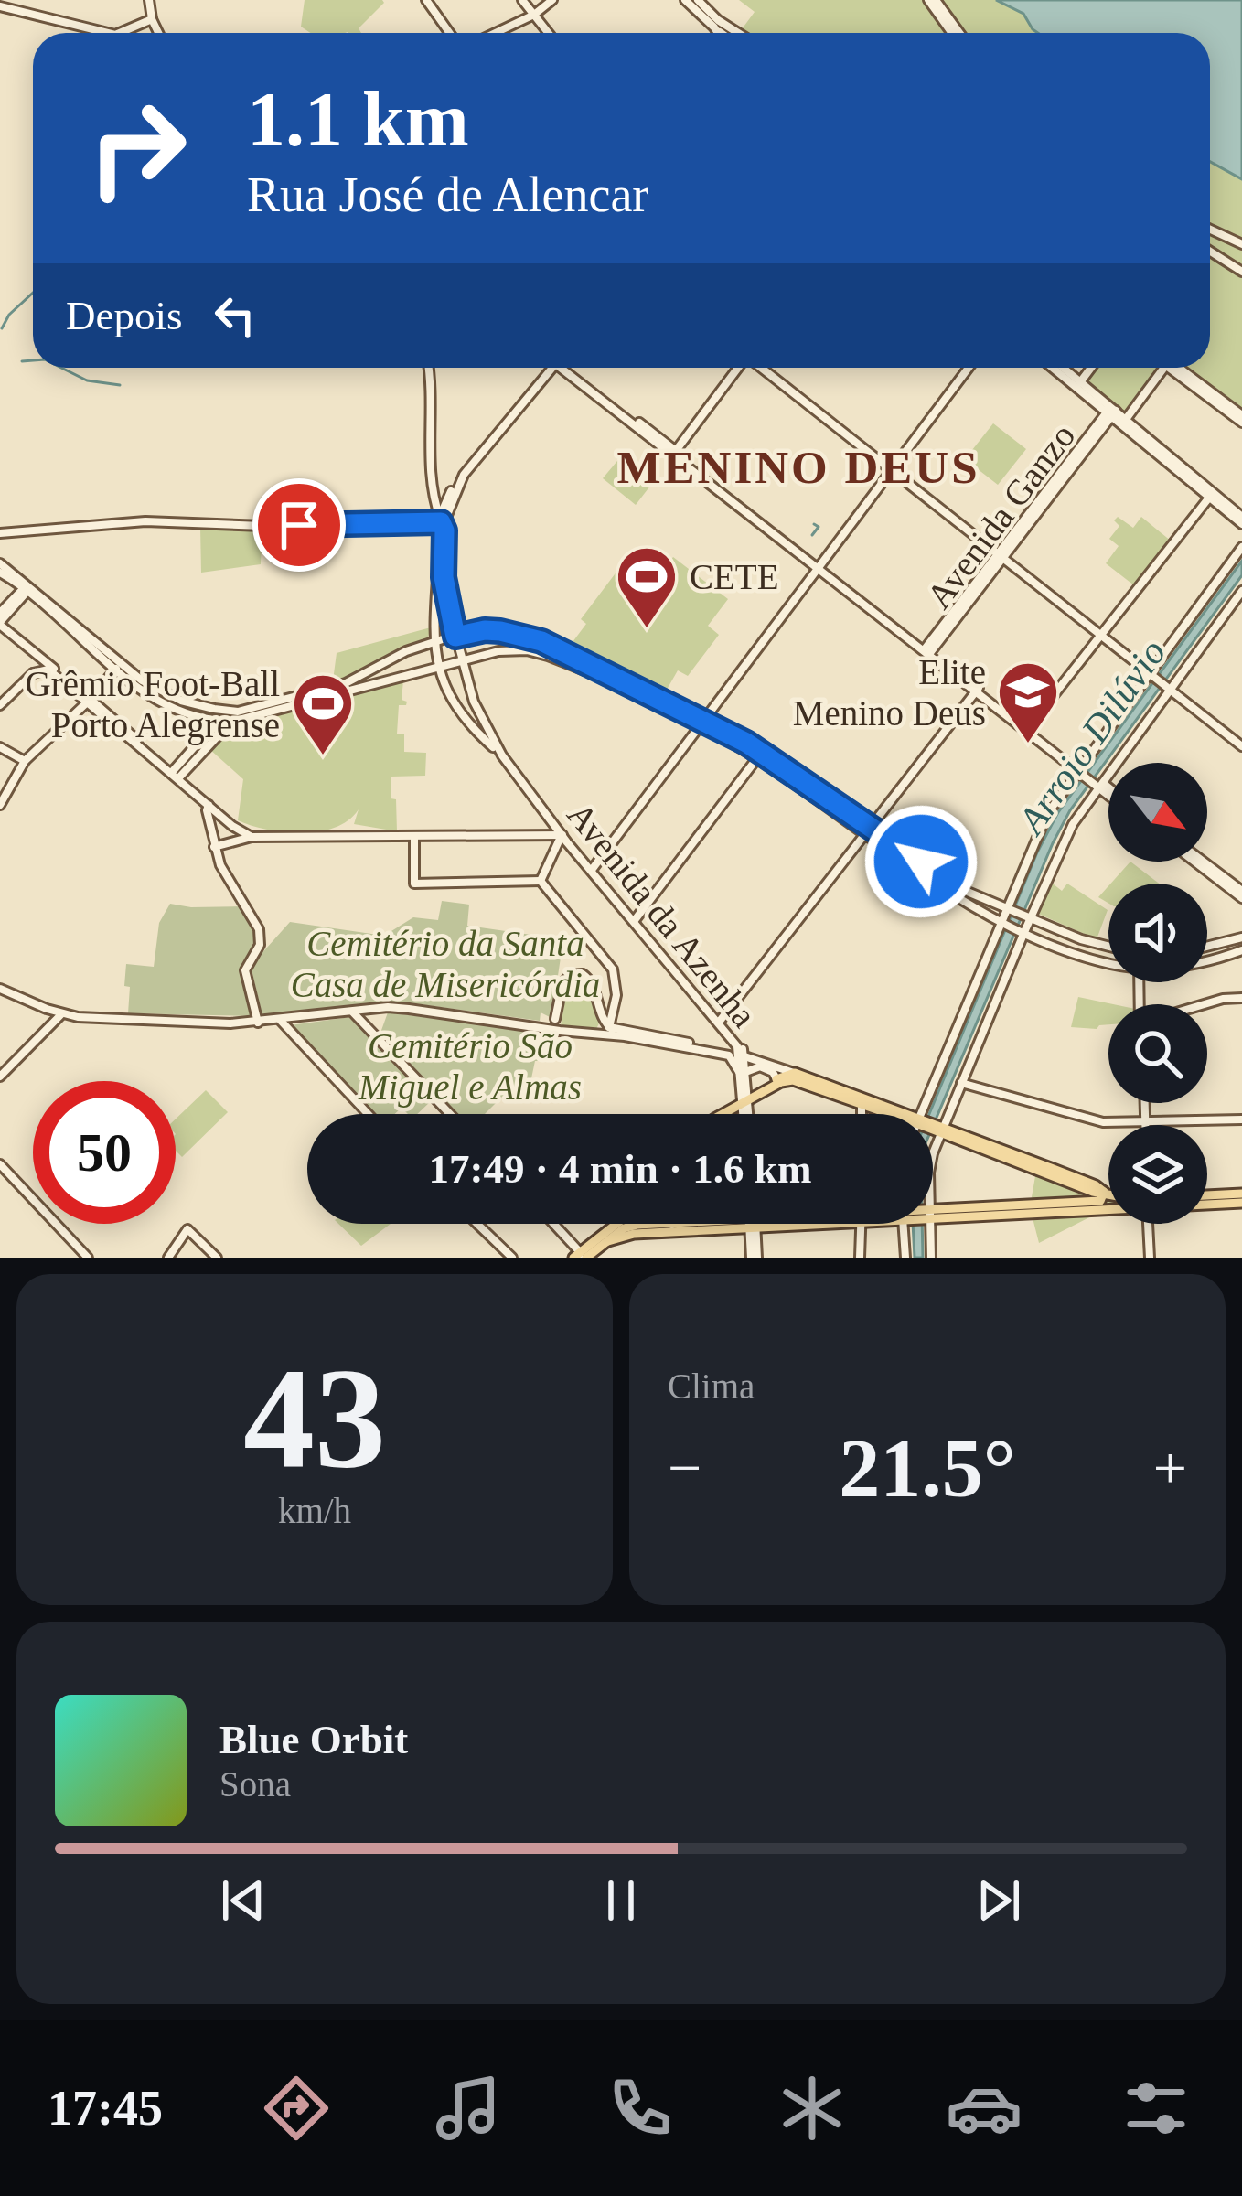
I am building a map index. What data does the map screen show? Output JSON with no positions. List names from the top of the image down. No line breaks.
{"streets":{"main road":["Avenida Ganzo","Avenida da Azenha"]},"districts":["MENINO DEUS"],"water":["Arroio Dilúvio"],"parks":["Cemitério da Santa Casa de Misericórdia","Cemitério São Miguel e Almas"],"places":{"sports":["CETE","Grêmio Foot-Ball Porto Alegrense"],"school or university":["Elite Menino Deus"]},"north":"bottom right","page":{"turn":["1.1 km","Rua José de Alencar"],"then":"Depois","limit":"50","trip":"17:49 · 4 min · 1.6 km","tile":[["43","km/h"],"Clima"],"heat":["−","21.5°","+"],"song":["Blue Orbit","Sona"],"tabs":"17:45"}}
